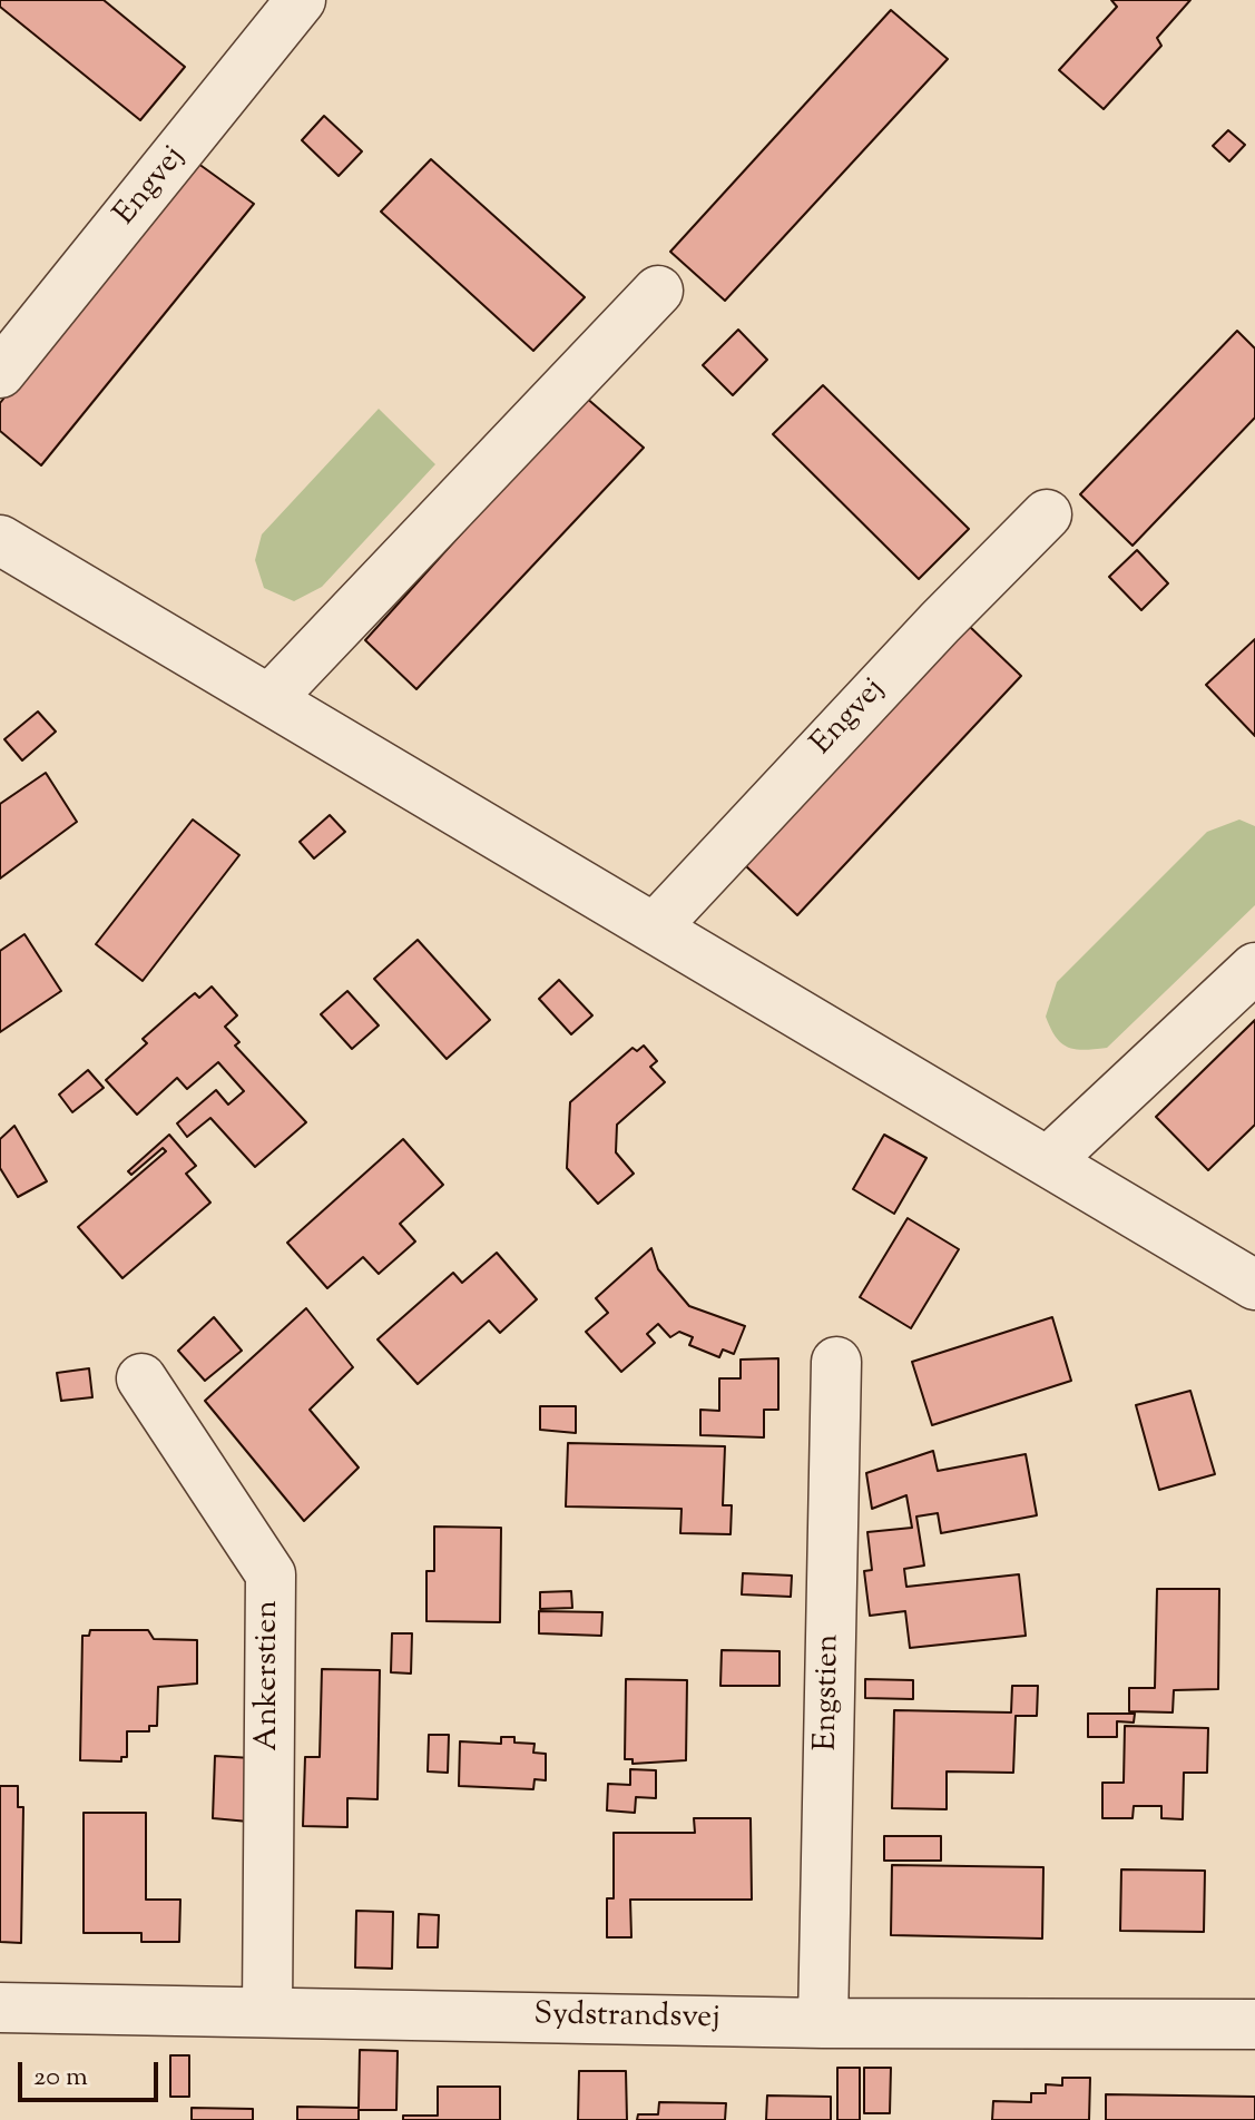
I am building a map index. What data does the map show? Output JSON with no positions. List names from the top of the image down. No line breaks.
{"streets":{"street":["Engvej","Ankerstien","Engstien","Sydstrandsvej"]},"crossings":[["Ankerstien","Sydstrandsvej"],["Engstien","Sydstrandsvej"]],"scale_bar":"20 m"}
